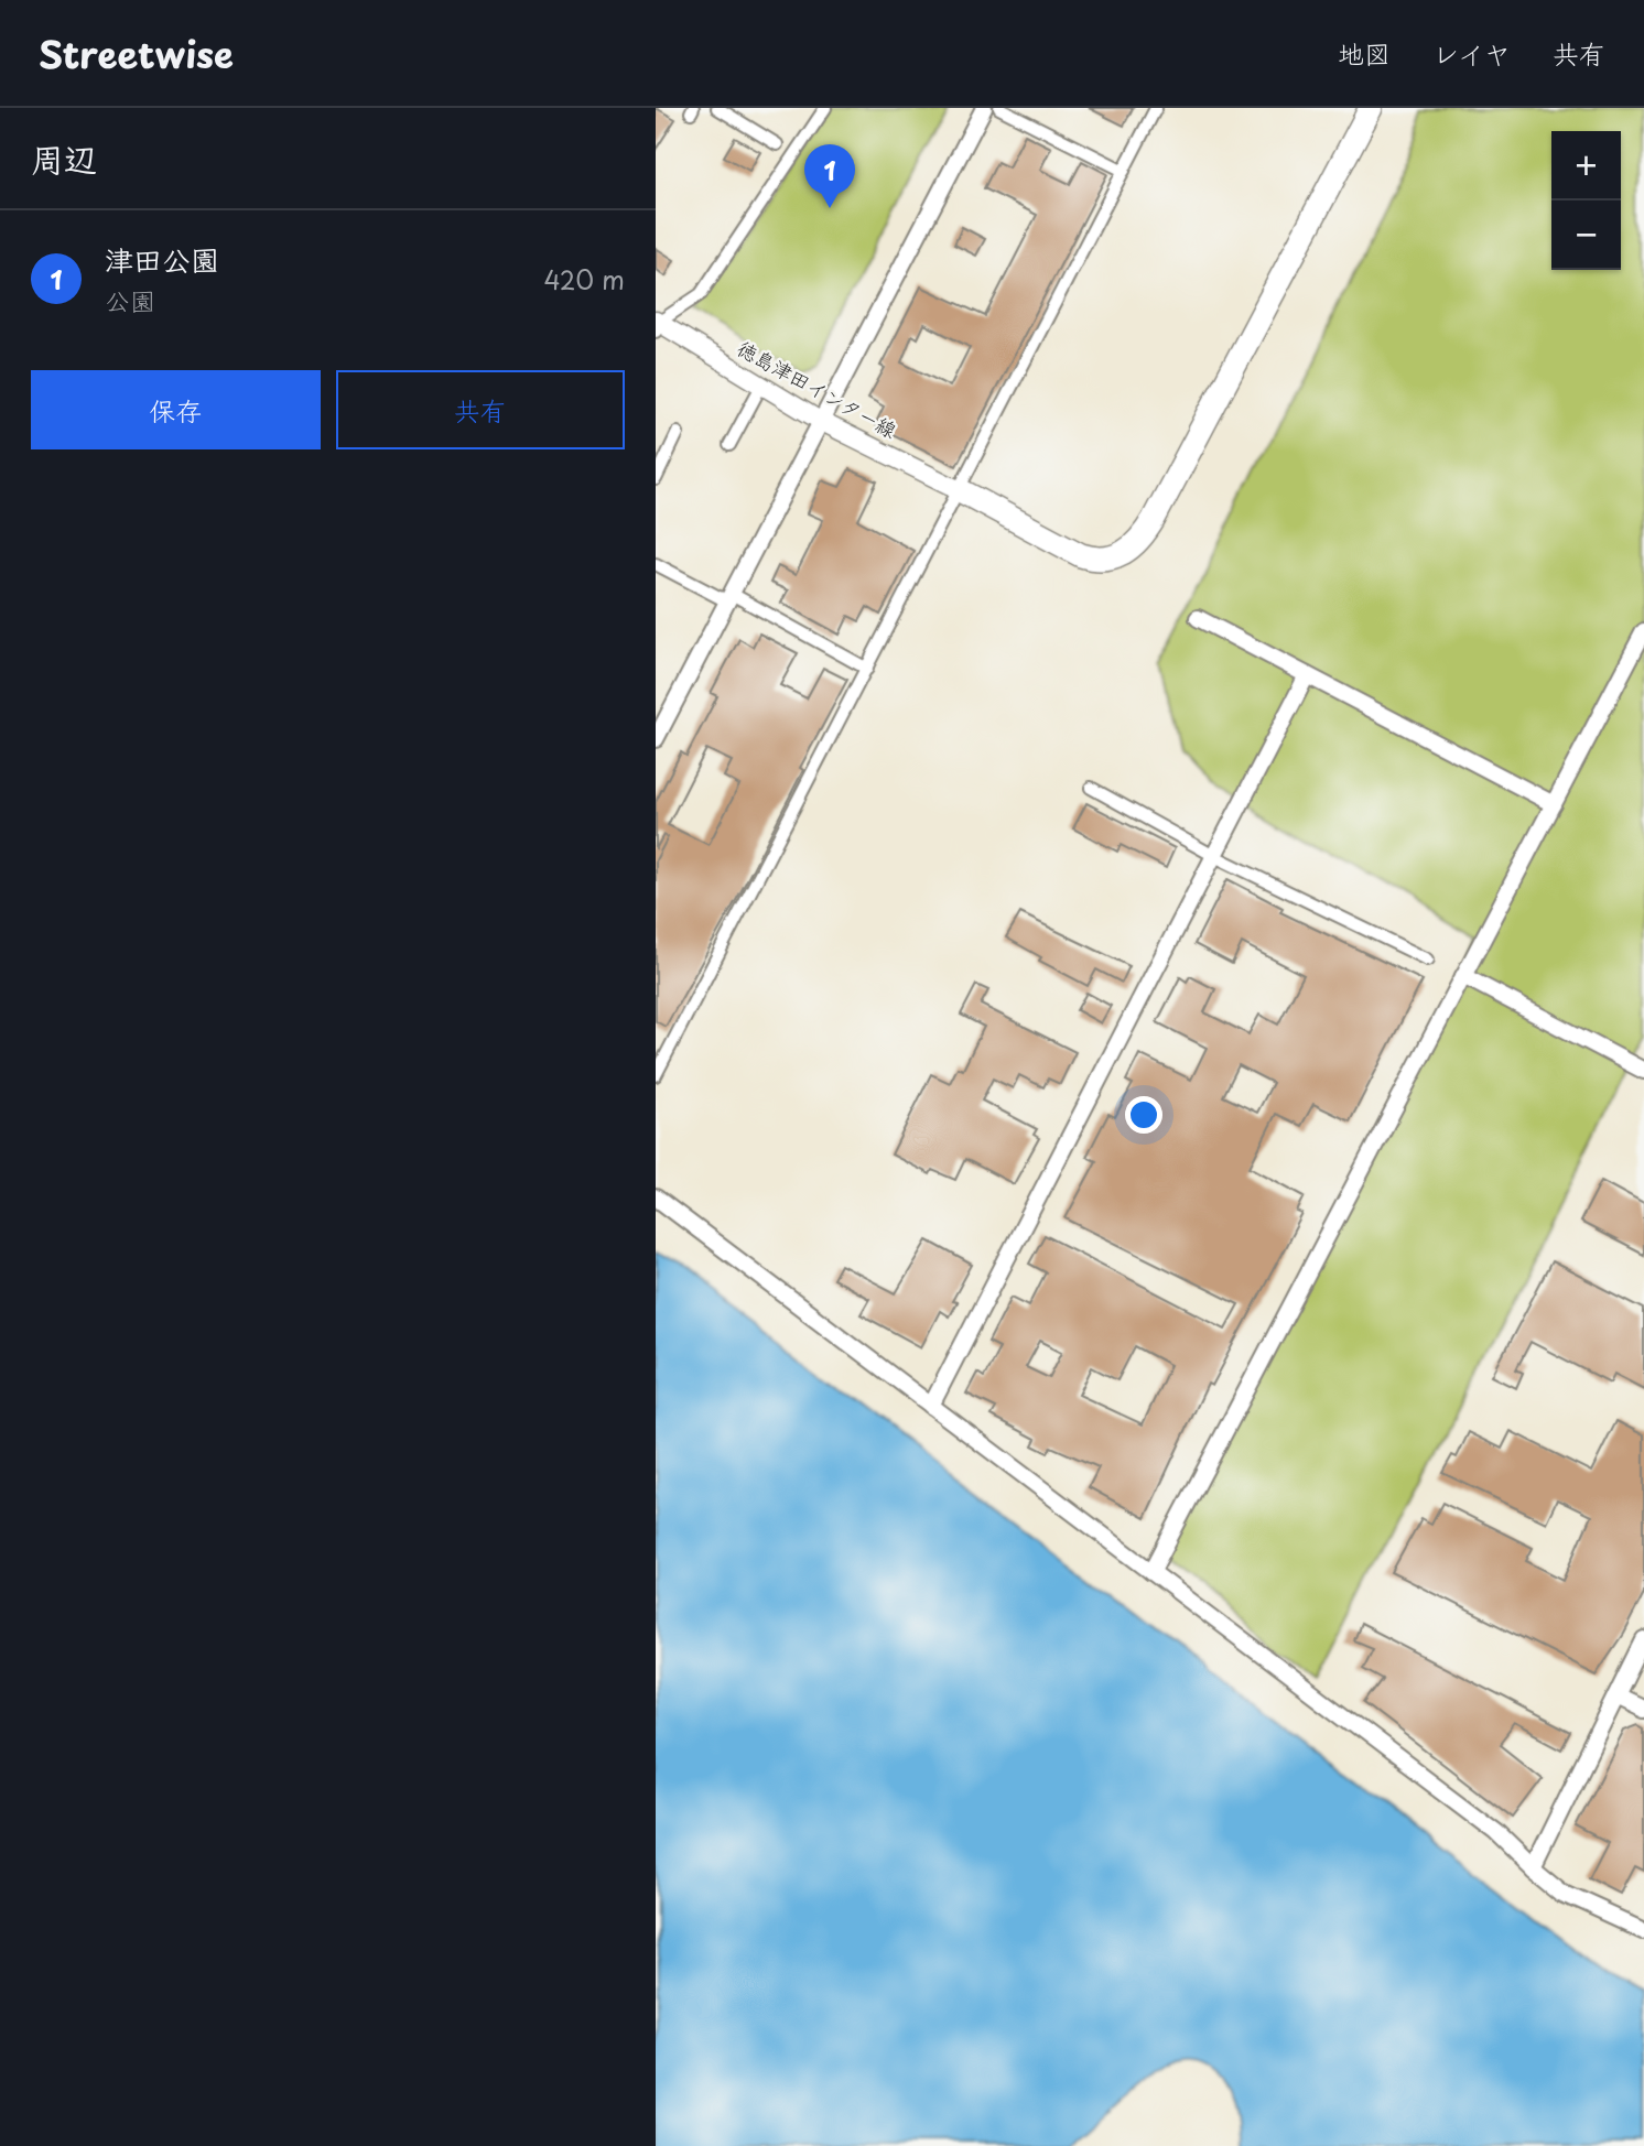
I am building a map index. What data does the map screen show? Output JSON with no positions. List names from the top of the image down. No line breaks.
{"streets":{"main road":["徳島津田インター線"]},"page":{"header":"Streetwise","nav":["地図","レイヤ","共有"],"heading":"周辺","map_buttons":["+","−"],"pins":"1","list":[{"mark":"1","name":"津田公園","note":"公園","value":"420 m"}],"buttons":["保存","共有"]}}
